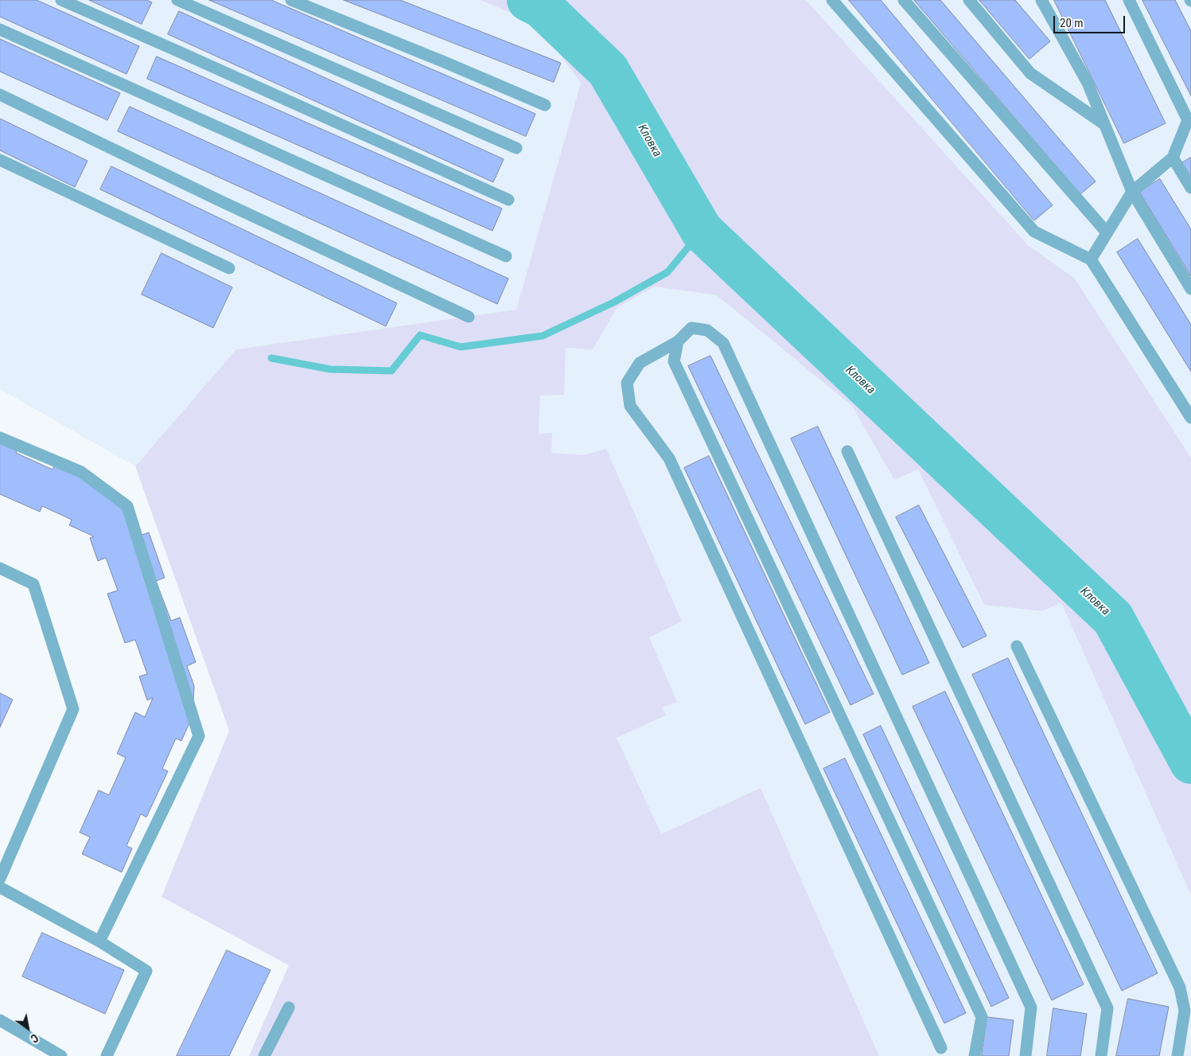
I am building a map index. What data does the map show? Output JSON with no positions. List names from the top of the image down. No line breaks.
{"water":["Кловка"],"scale_bar":"20 m","north":"bottom right"}
